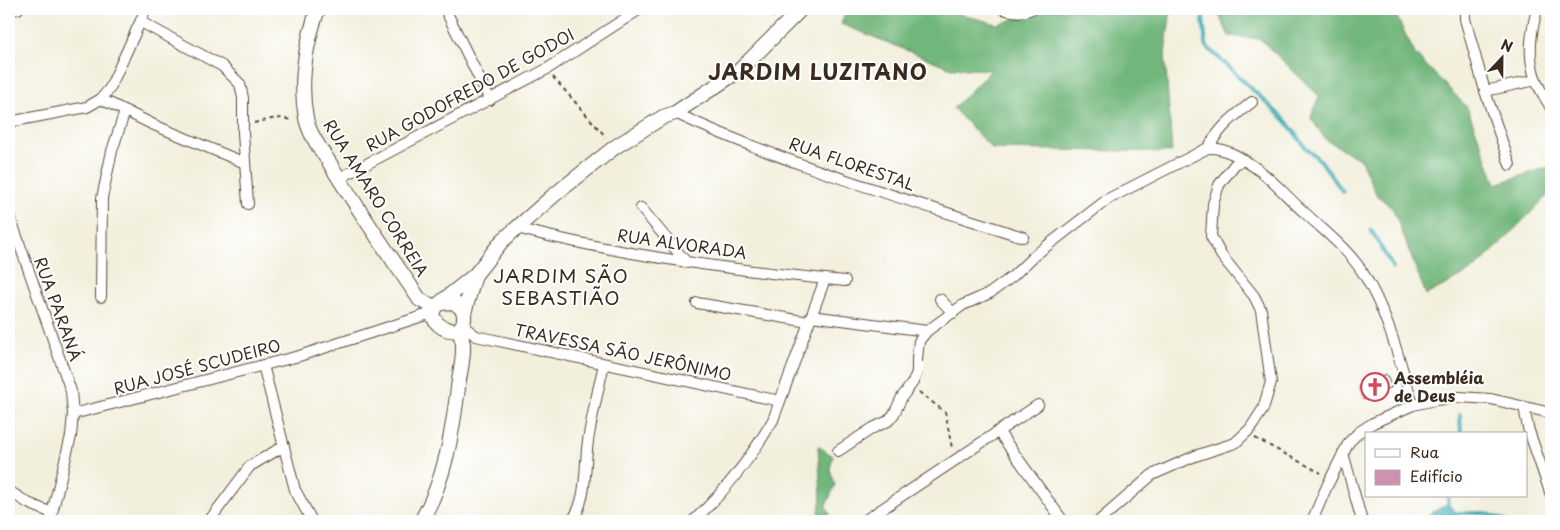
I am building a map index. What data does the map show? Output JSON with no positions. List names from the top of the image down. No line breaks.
{"streets":{"street":["RUA GODOFREDO DE GODOI","RUA FLORESTAL","RUA AMARO CORREIA","RUA ALVORADA","RUA PARANÁ","TRAVESSA SÃO JERÔNIMO","RUA JOSÉ SCUDEIRO"]},"crossings":[["RUA GODOFREDO DE GODOI","RUA AMARO CORREIA"],["RUA AMARO CORREIA","TRAVESSA SÃO JERÔNIMO"],["RUA AMARO CORREIA","RUA JOSÉ SCUDEIRO"],["RUA PARANÁ","RUA JOSÉ SCUDEIRO"],["TRAVESSA SÃO JERÔNIMO","RUA JOSÉ SCUDEIRO"]],"districts":["JARDIM LUZITANO","JARDIM SÃO SEBASTIÃO"],"places":{"church":["Assembléia de Deus"]},"legend":["Rua","Edifício"],"north":"top"}
